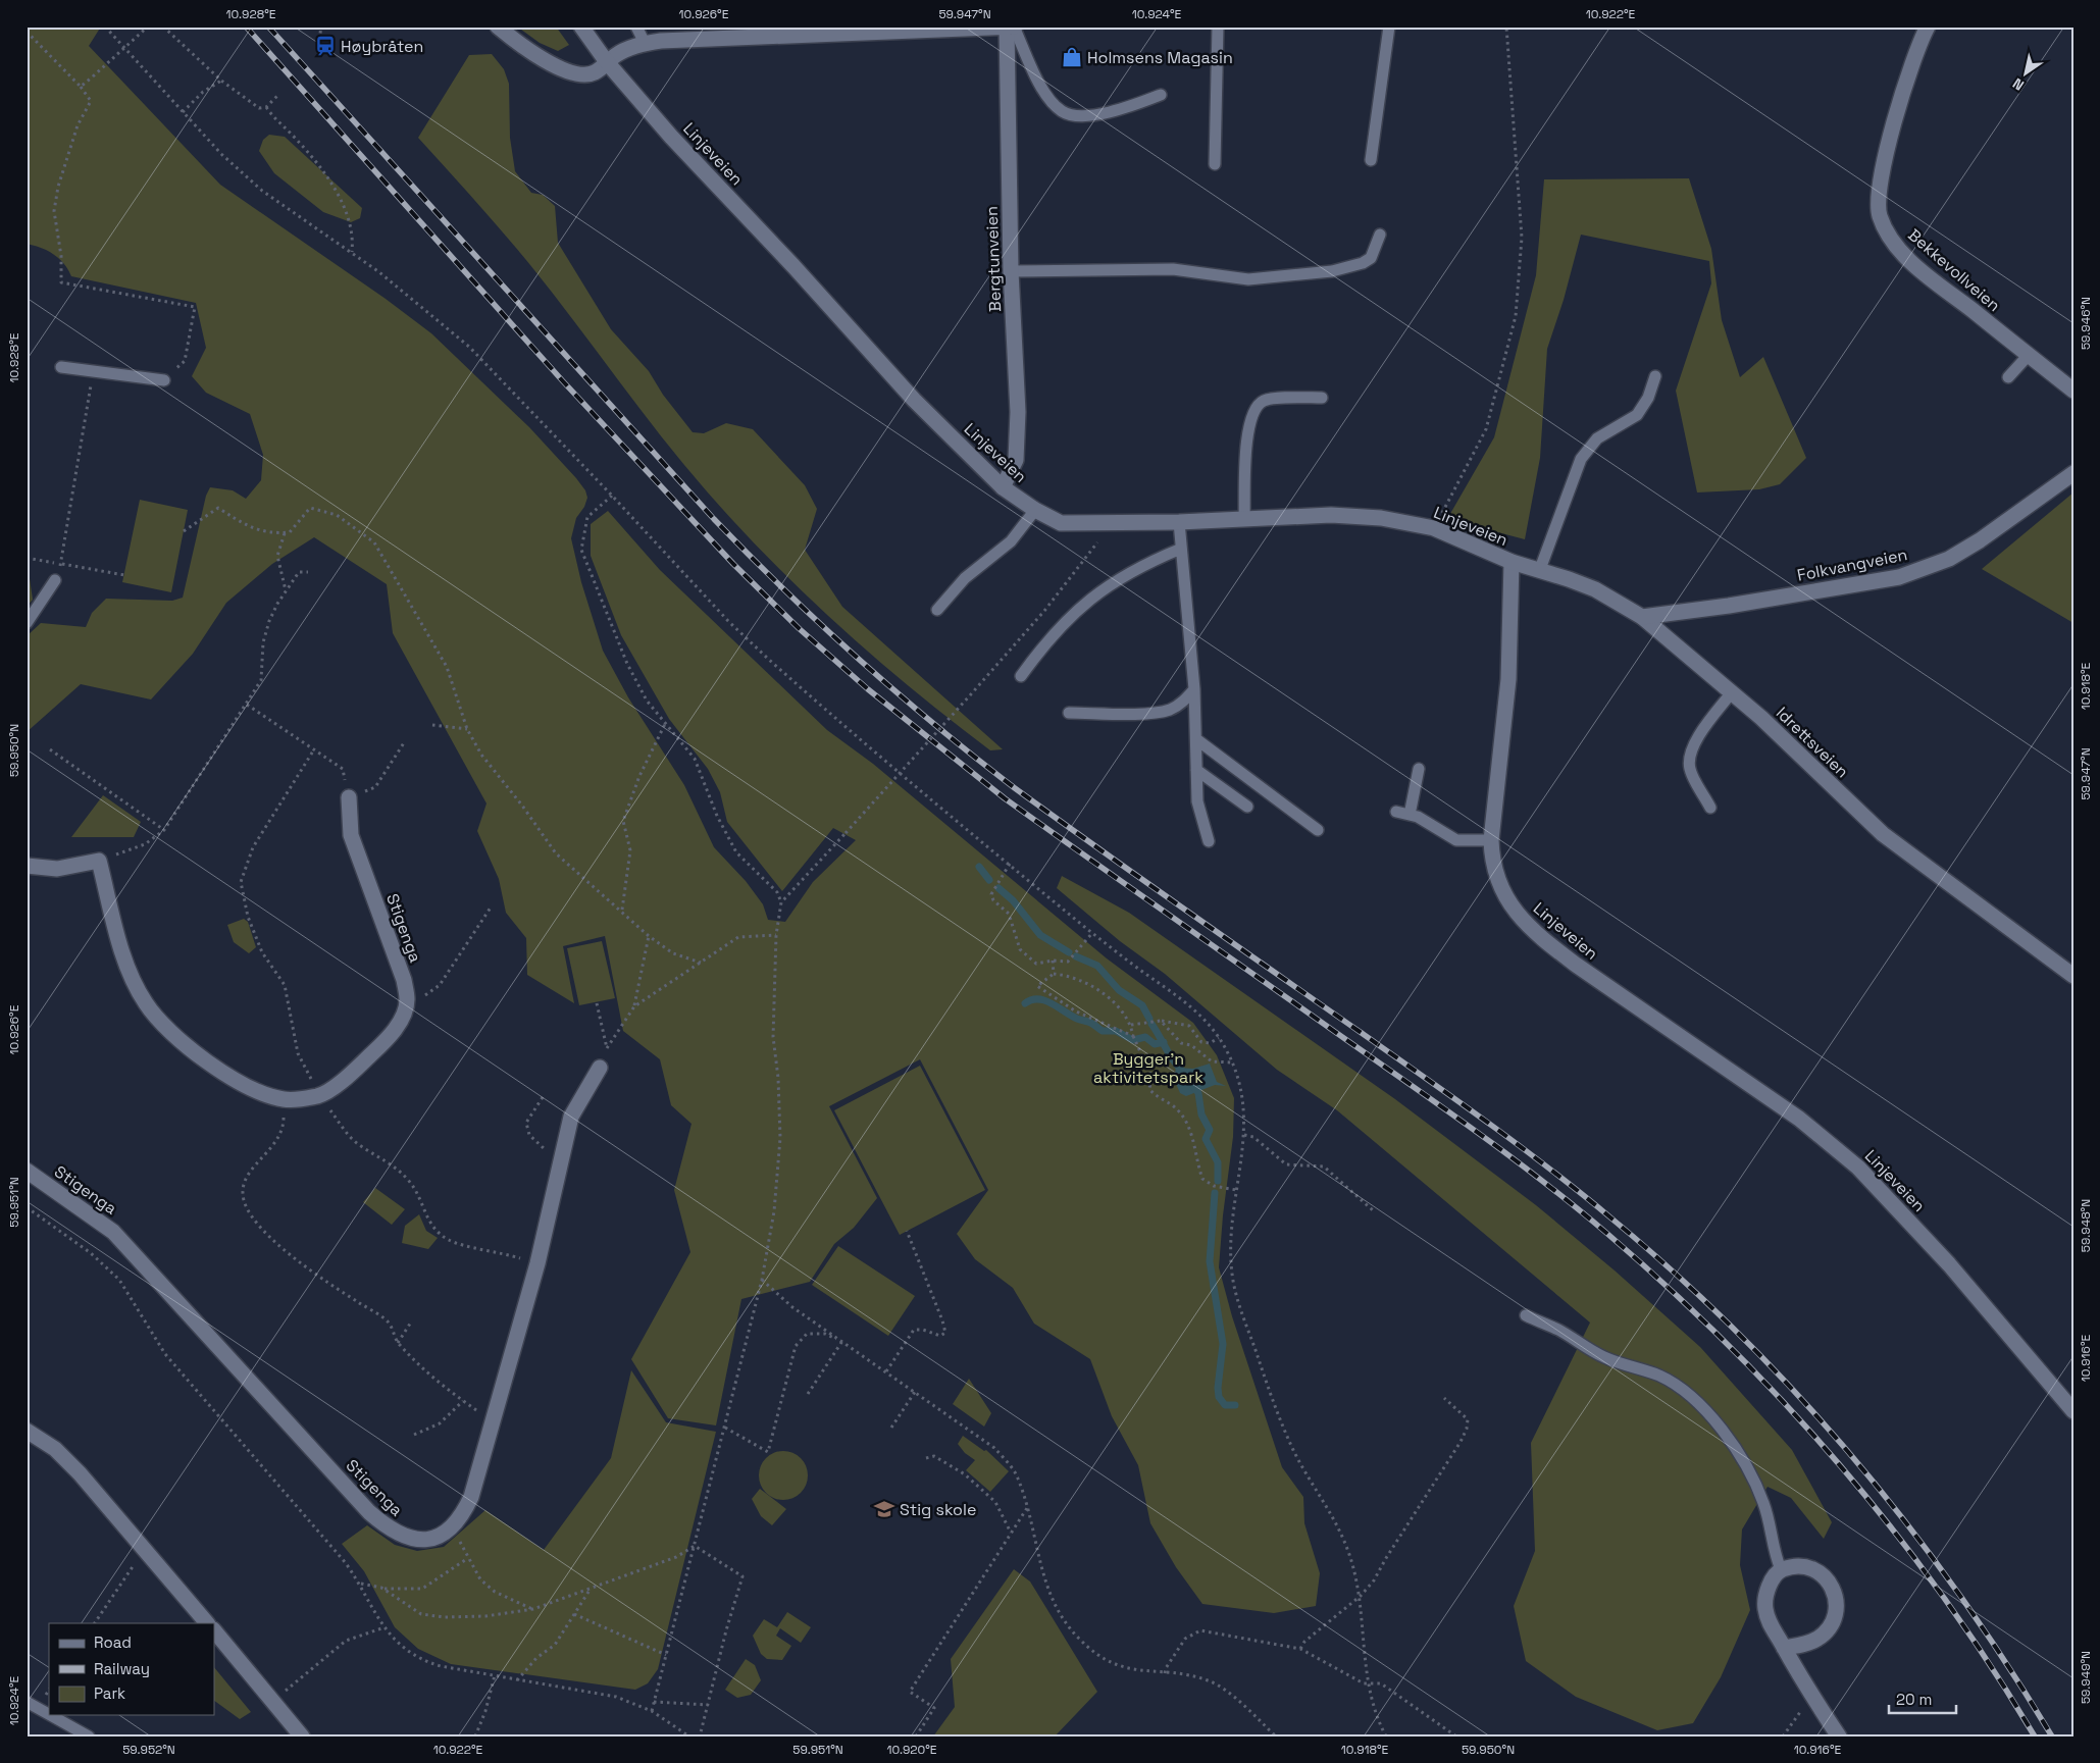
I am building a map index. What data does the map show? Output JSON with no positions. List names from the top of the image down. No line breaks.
{"streets":{"street":["Linjeveien","Bergtunveien","Bekkevollveien","Folkvangveien","Idrettsveien","Stigenga"]},"crossings":[["Linjeveien","Bergtunveien"],["Linjeveien","Idrettsveien"],["Folkvangveien","Idrettsveien"]],"parks":["Bygger'n aktivitetspark"],"places":{"station":["Høybråten"],"shop":["Holmsens Magasin"],"school or university":["Stig skole"]},"legend":["Road","Railway","Park"],"scale_bar":"20 m","north":"bottom left","coordinates":["10.928°E","10.926°E","59.947°N","10.924°E","10.922°E","59.946°N","10.918°E","59.950°N","59.951°N","59.948°N","10.916°E","59.949°N","59.952°N","10.920°E"]}
